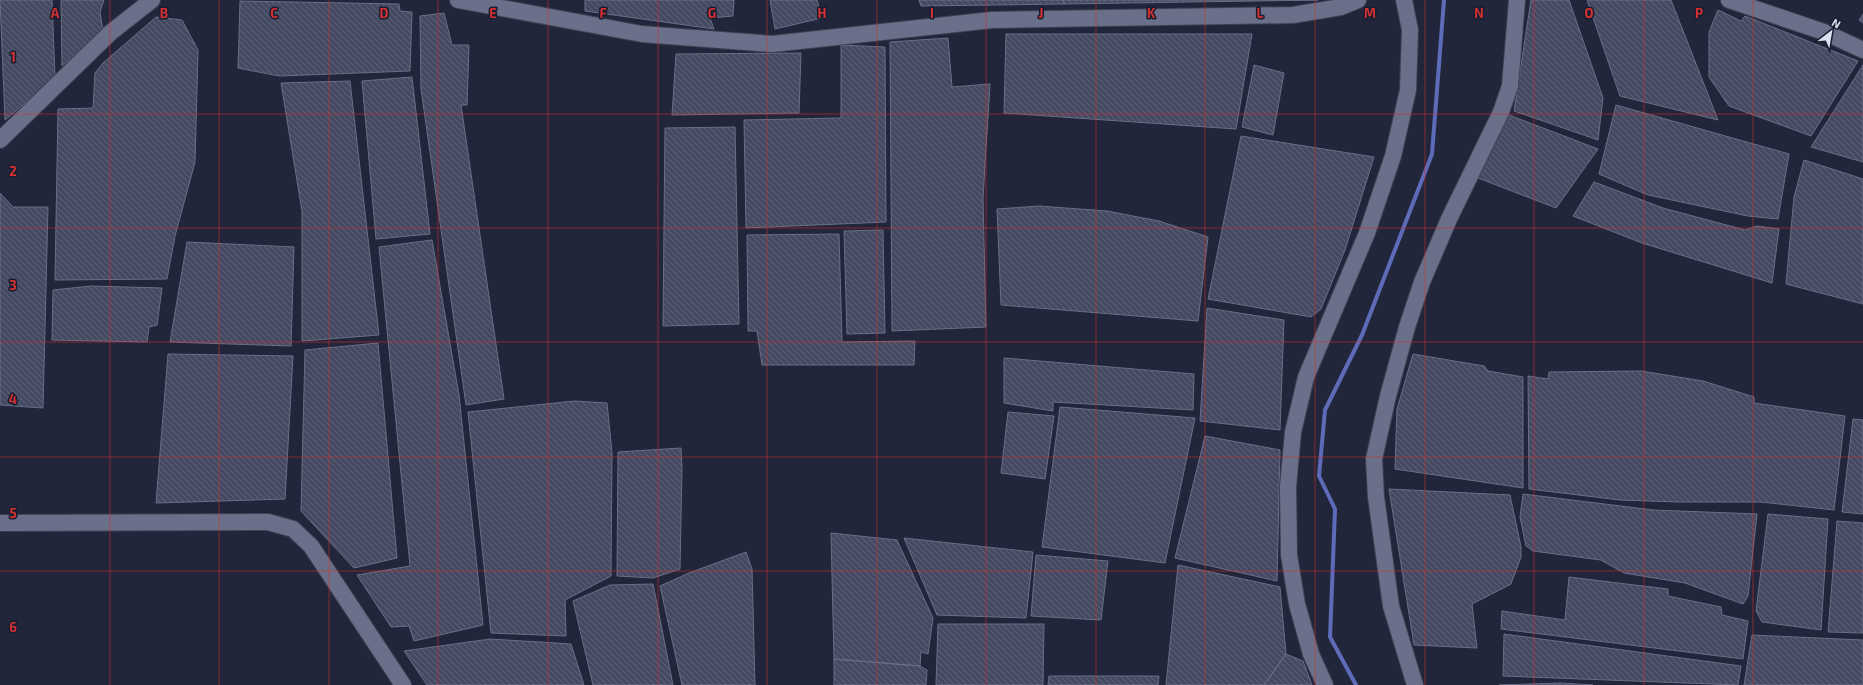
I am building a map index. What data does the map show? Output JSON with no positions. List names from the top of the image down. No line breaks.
{"north":"top right","grid":{"columns":["A","B","C","D","E","F","G","H","I","J","K","L","M","N","O","P"],"rows":["1","2","3","4","5","6"]}}
